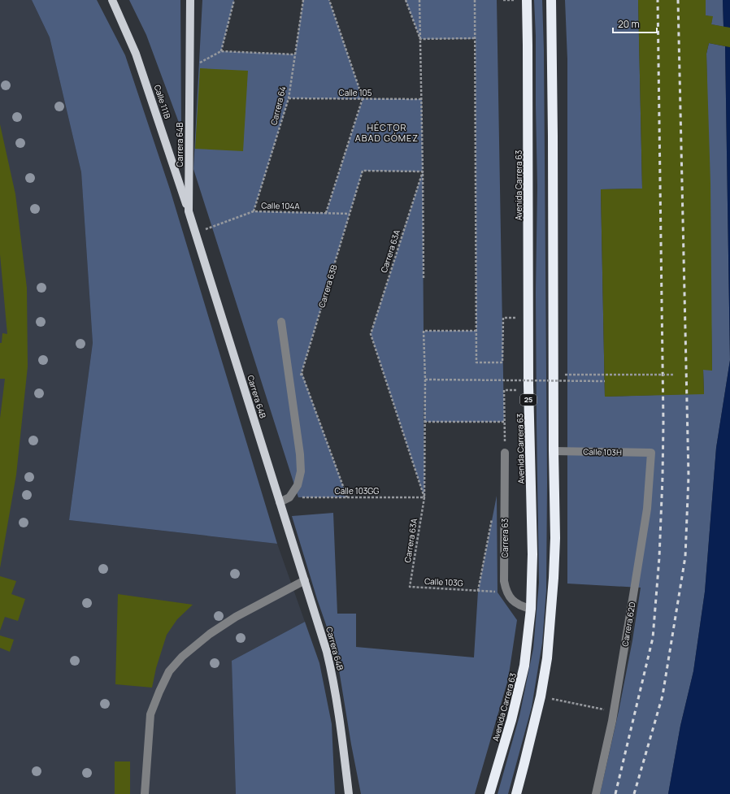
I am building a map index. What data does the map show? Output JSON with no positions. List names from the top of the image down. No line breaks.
{"streets":{"highway":["Avenida Carrera 63","25"],"main road":["Calle 111B","Carrera 64B"],"street":["Calle 103H","Carrera 63","Carrera 62D"],"path":["Calle 105","Carrera 64","Calle 104A","Carrera 63A","Carrera 63B","Calle 103GG","Calle 103G"]},"crossings":[["Calle 105","Carrera 64"],["Calle 105","Carrera 63A"],["Calle 111B","Carrera 64B"],["Carrera 64","Calle 104A"],["Carrera 64B","Calle 104A"],["Calle 104A","Carrera 63B"],["Carrera 63A","Carrera 63B"],["Carrera 63A","Calle 103GG"],["Carrera 63A","Calle 103G"],["Calle 103H","Carrera 62D"],["Carrera 63","Calle 103G"]],"districts":["HÉCTOR ABAD GÓMEZ"],"scale_bar":"20 m"}
